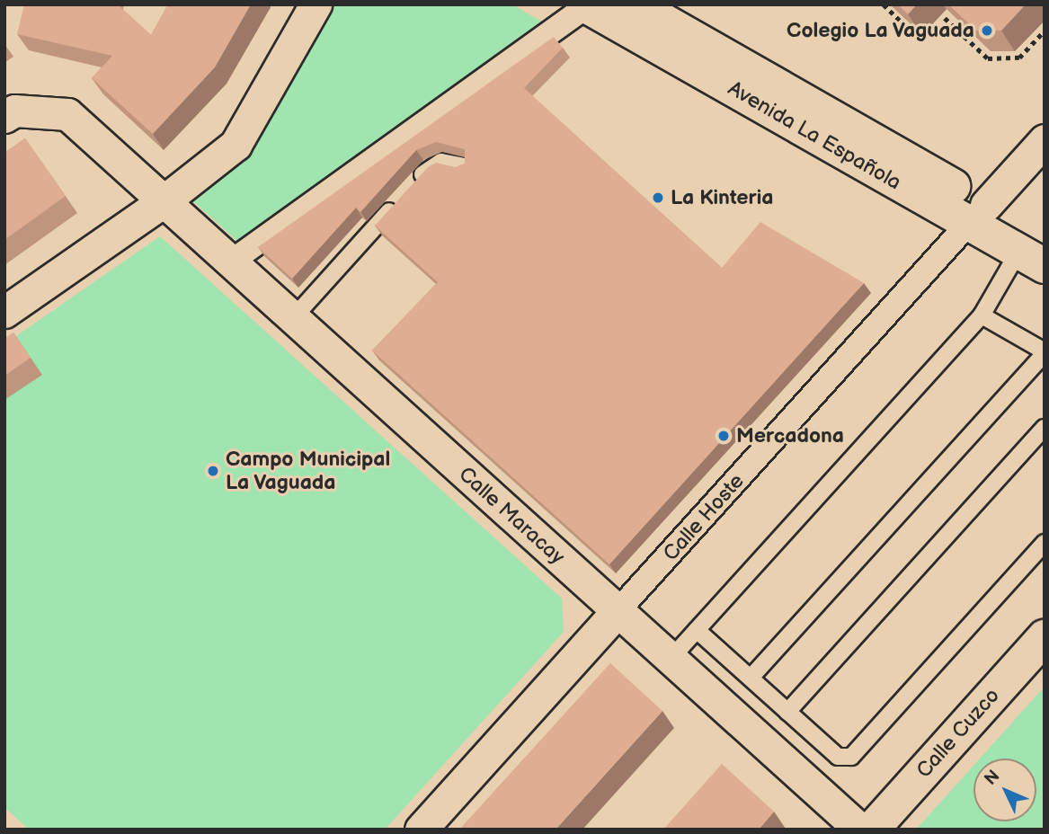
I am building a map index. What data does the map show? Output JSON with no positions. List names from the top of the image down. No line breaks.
{"streets":{"street":["Avenida La Española","Calle Maracay","Calle Hoste","Calle Cuzco"]},"crossings":[["Avenida La Española","Calle Hoste"],["Calle Maracay","Calle Hoste"]],"places":["Colegio La Vaguada","La Kinteria","Mercadona","Campo Municipal La Vaguada"],"north":"top left"}
